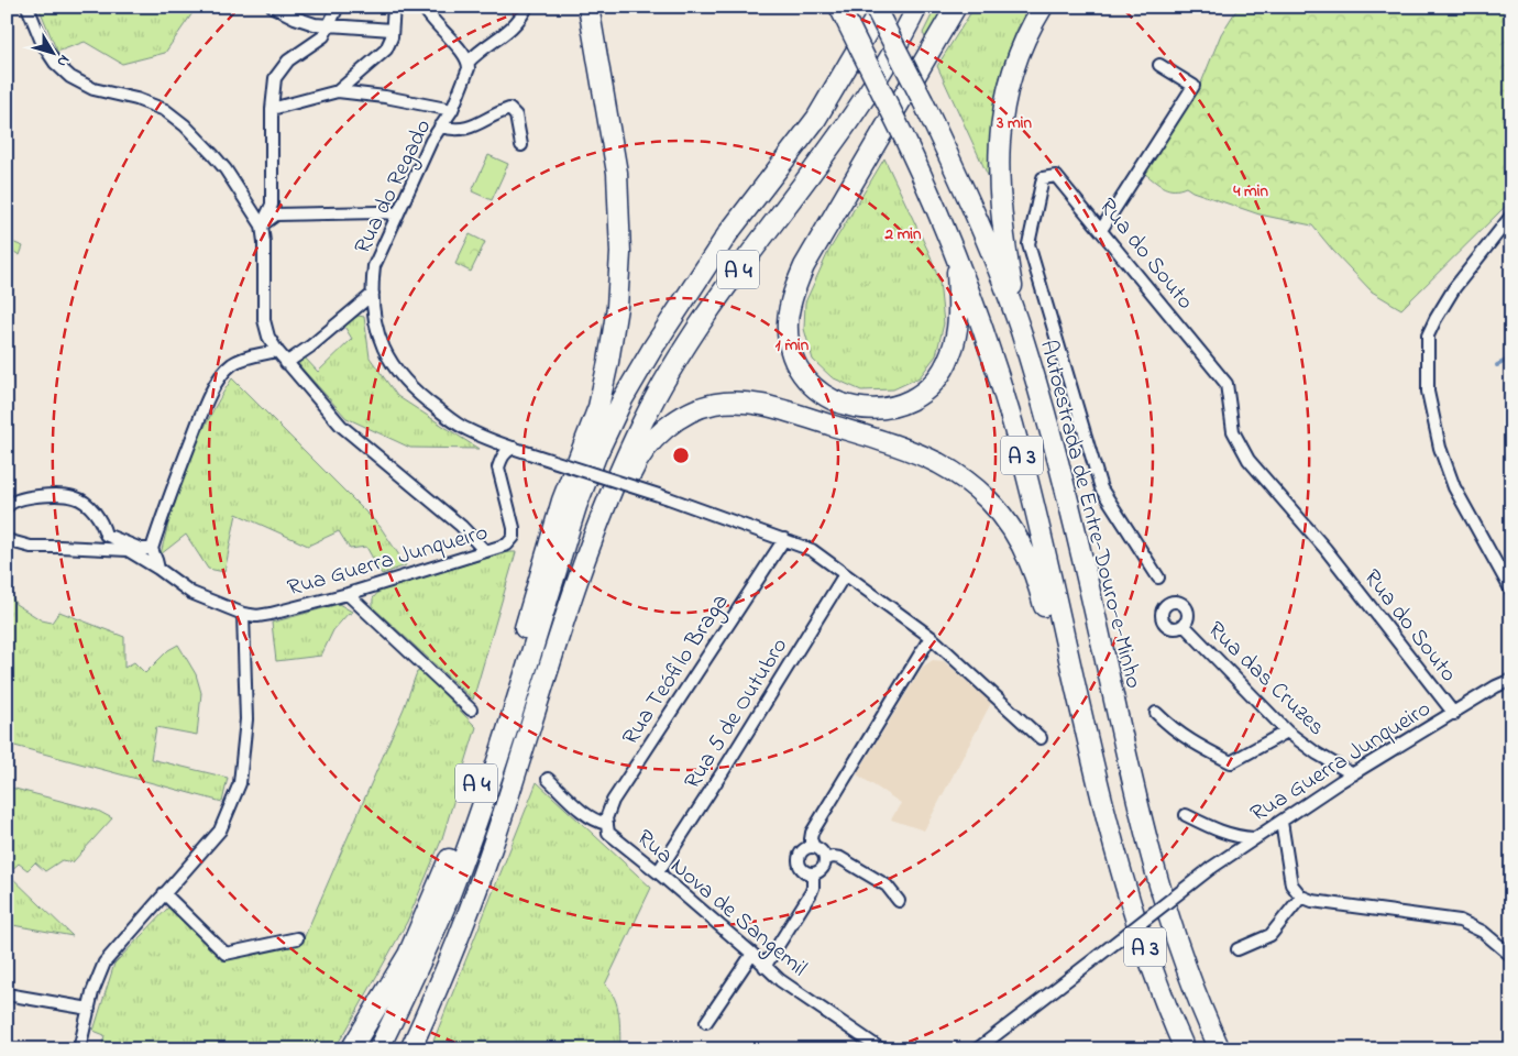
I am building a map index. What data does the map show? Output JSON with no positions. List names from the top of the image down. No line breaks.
{"streets":{"highway":["A 4","A 3","Autoestrada de Entre-Douro-e-Minho"],"street":["Rua do Regado","Rua do Souto","Rua Guerra Junqueiro","Rua Teófilo Braga","Rua das Cruzes","Rua 5 de Outubro","Rua Nova de Sangemil"]},"crossings":[["Rua do Regado","Rua Guerra Junqueiro"],["Rua do Souto","Rua Guerra Junqueiro"],["Rua Guerra Junqueiro","Rua das Cruzes"],["Rua Teófilo Braga","Rua Nova de Sangemil"],["Rua 5 de Outubro","Rua Nova de Sangemil"]],"north":"bottom right","rings":["3 min","4 min","2 min","1 min"]}
